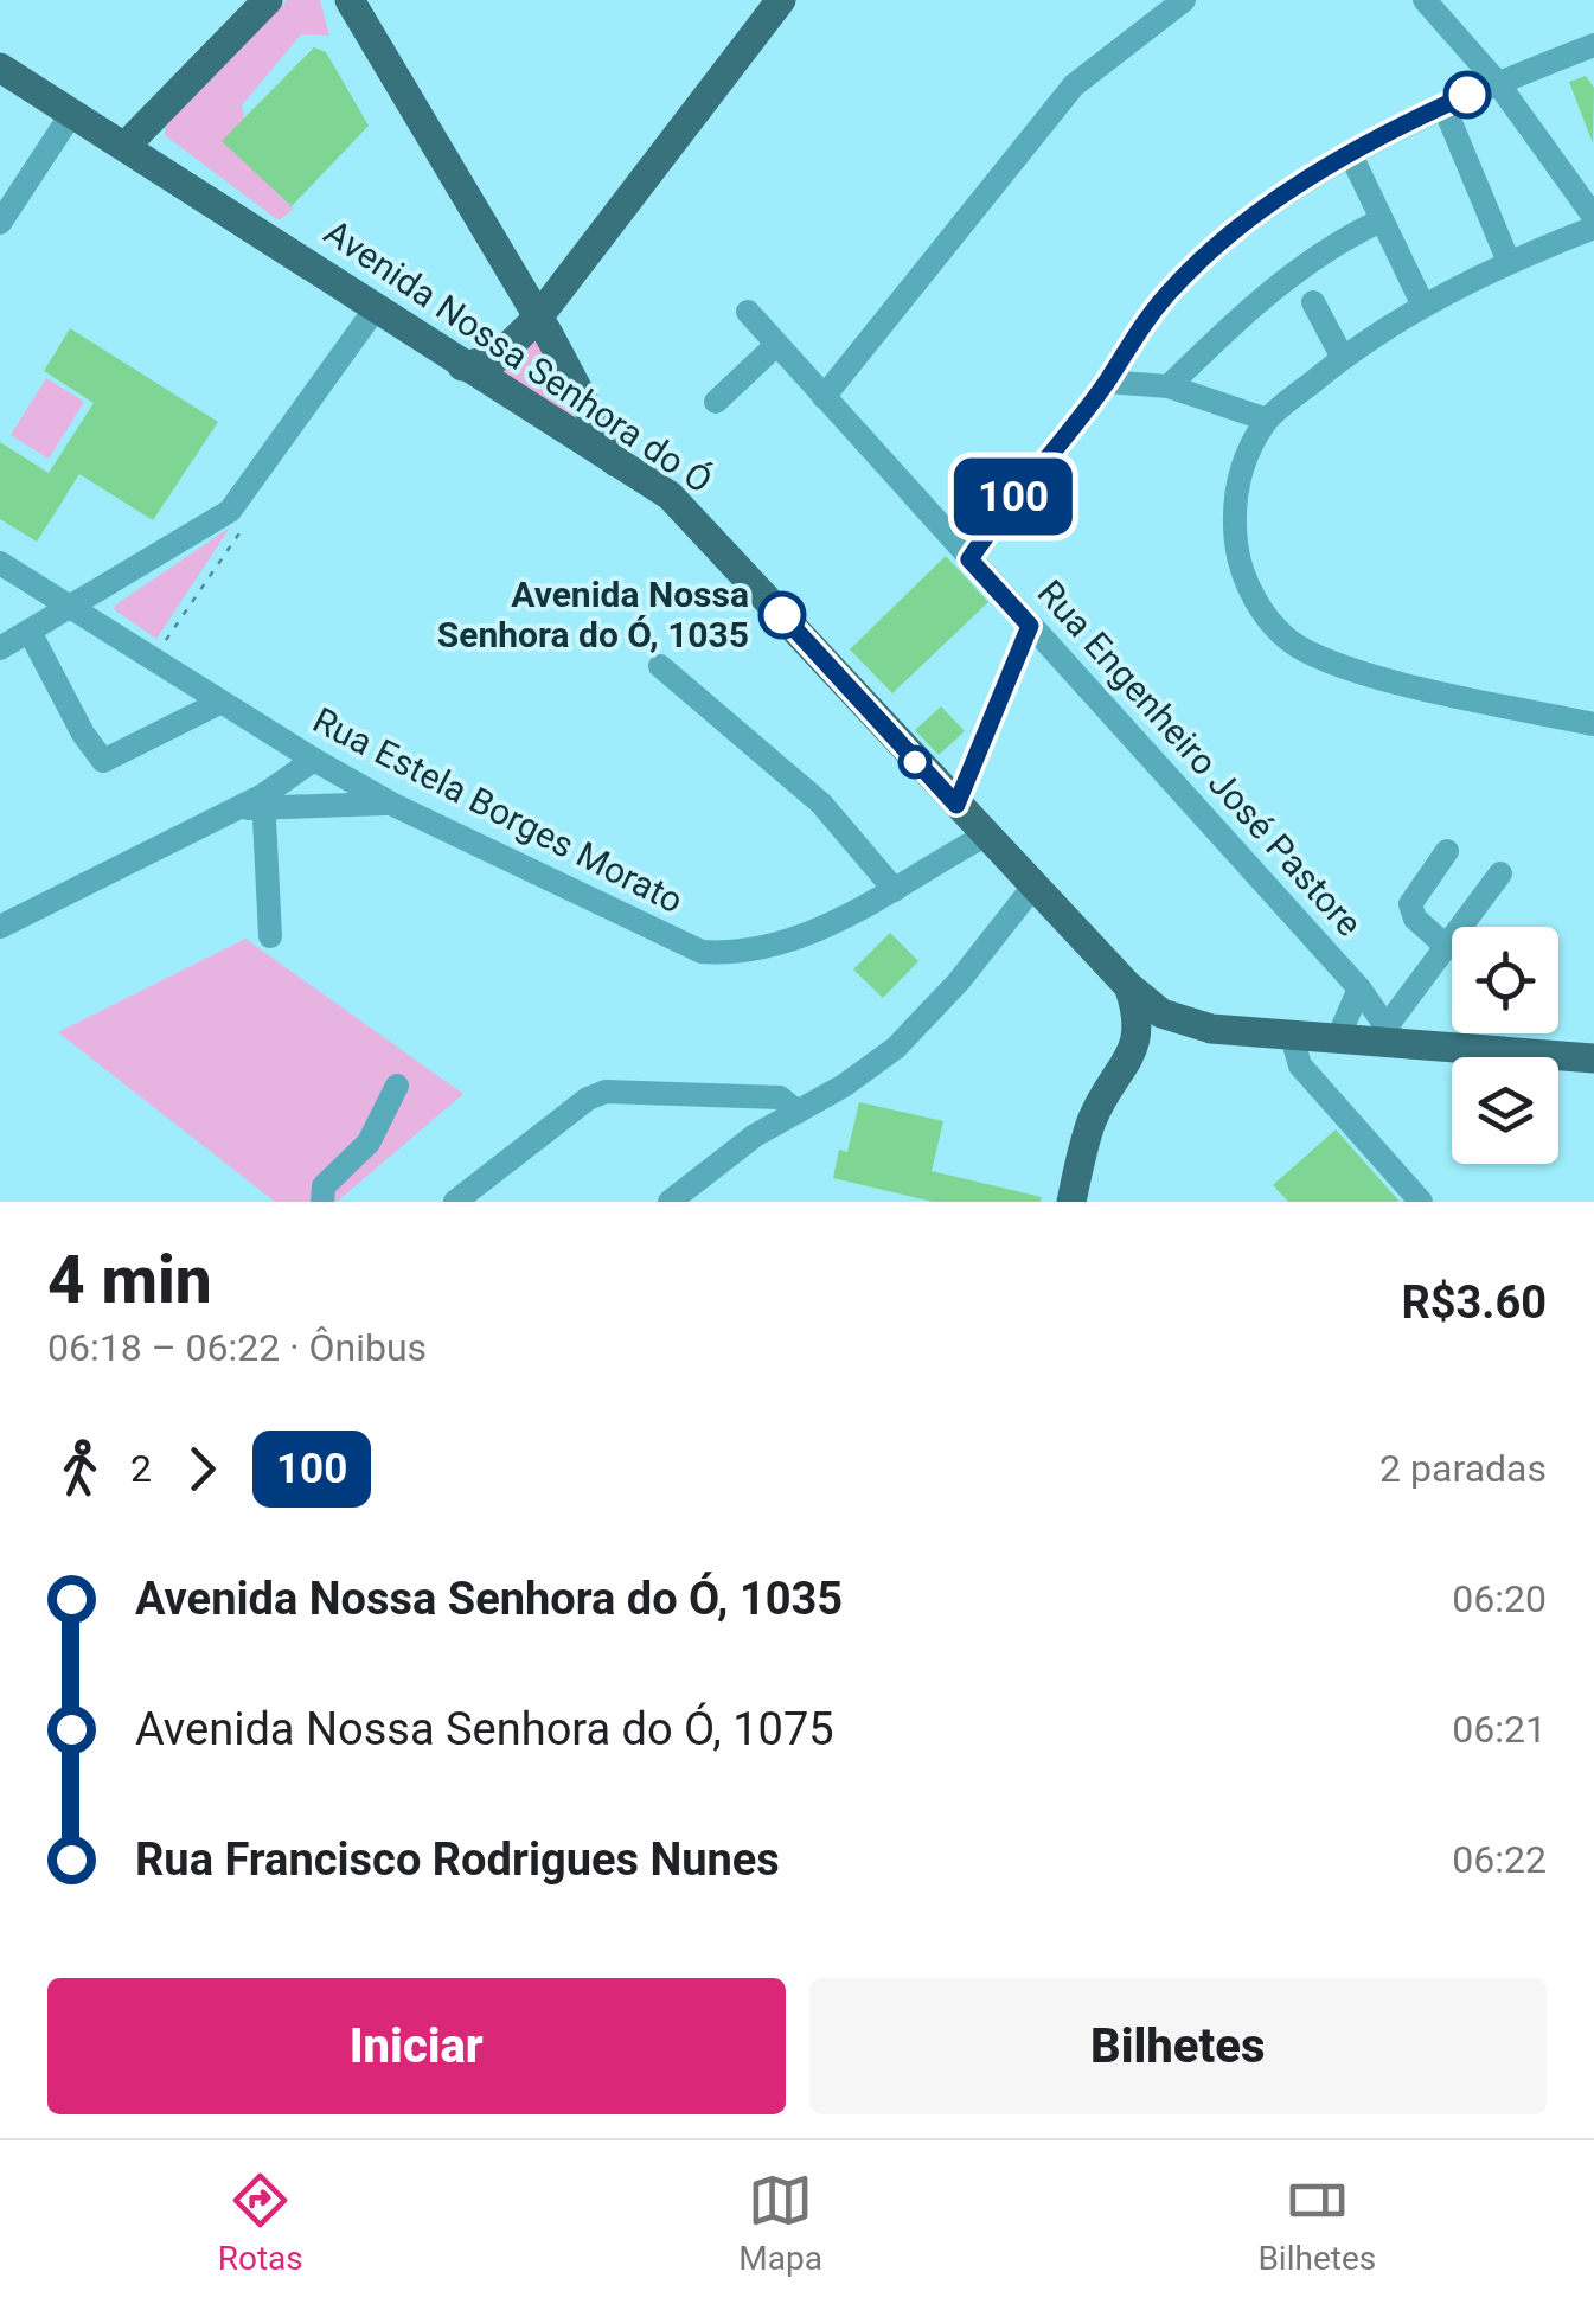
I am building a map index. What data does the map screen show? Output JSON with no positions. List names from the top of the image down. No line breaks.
{"streets":{"main road":["Avenida Nossa Senhora do Ó"],"street":["Rua Engenheiro José Pastore","Rua Estela Borges Morato"]},"crossings":[["Avenida Nossa Senhora do Ó","Rua Engenheiro José Pastore"],["Avenida Nossa Senhora do Ó","Rua Estela Borges Morato"]],"places":["Avenida Nossa Senhora do Ó, 1035"],"lines":["bus line 100"],"page":{"on_map":"100","heading":["4 min","06:18 – 06:22 · Ônibus","R$3.60"],"legs":["2","100","2 paradas"],"list":[{"name":"Avenida Nossa Senhora do Ó, 1035","value":"06:20"},{"name":"Avenida Nossa Senhora do Ó, 1075","value":"06:21"},{"name":"Rua Francisco Rodrigues Nunes","value":"06:22"}],"buttons":["Iniciar","Bilhetes"],"tabs":["Rotas","Mapa","Bilhetes"]}}
